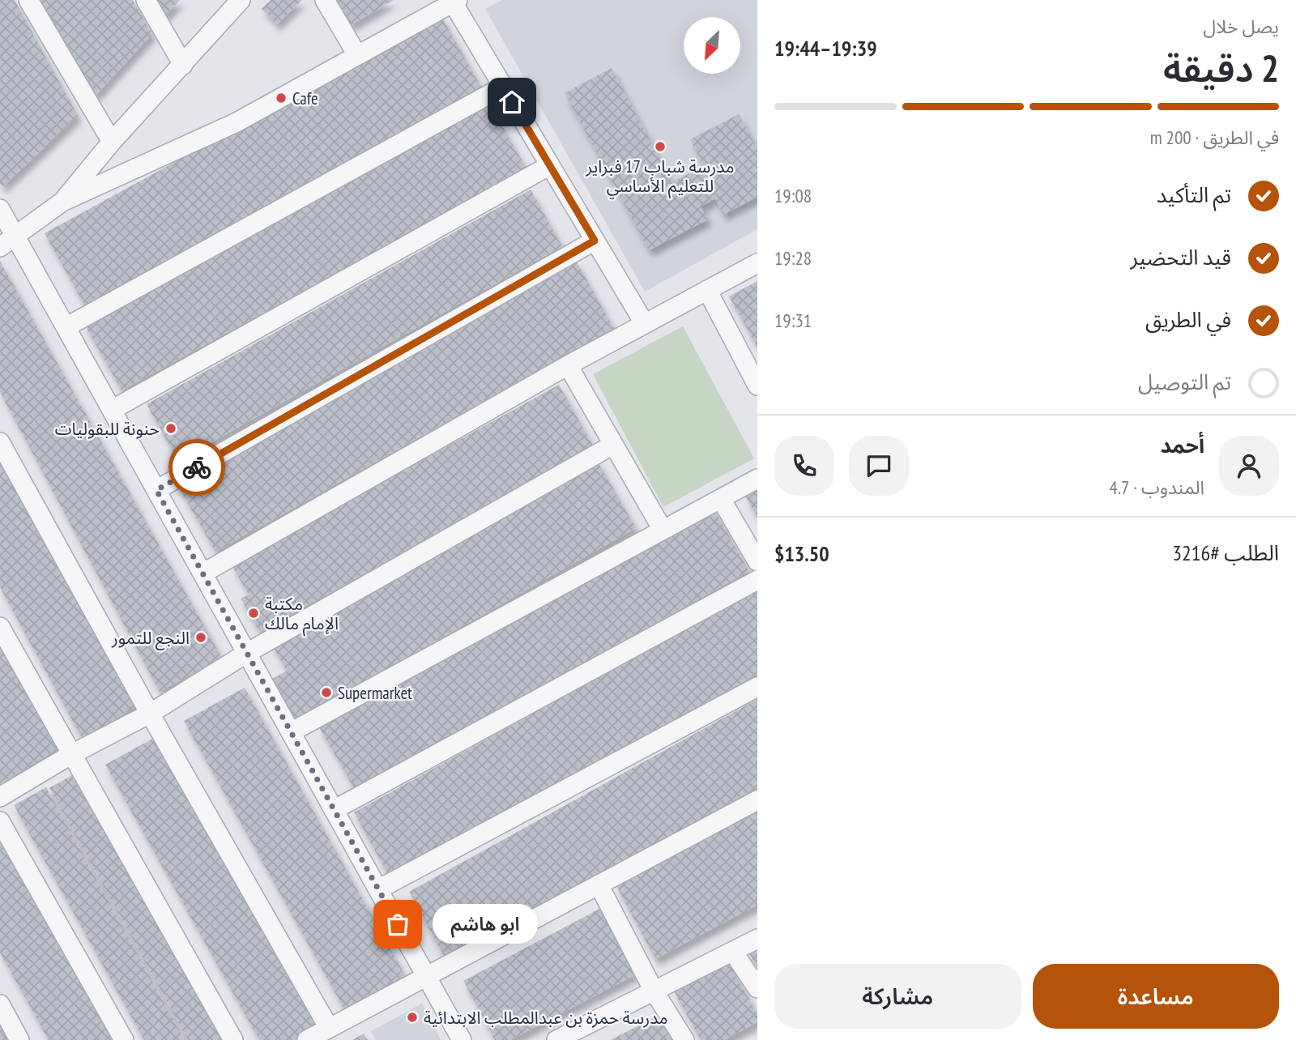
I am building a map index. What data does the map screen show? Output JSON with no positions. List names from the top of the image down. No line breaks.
{"places":["Cafe","مدرسة شباب 17 فبراير للتعليم الأساسي","حنونة للبقوليات","مكتبة الإمام مالك","النجع للتمور","Supermarket","ابو هاشم","مدرسة حمزة بن عبدالمطلب الابتدائية"],"north":"bottom left","page":{"heading":["2 دقيقة","يصل خلال","19:39–19:44"],"panel":["أحمد","المندوب · 4.7","الطلب #3216","$13.50"],"bar":"في الطريق · 200 m","list":[["تم التأكيد","19:08"],["قيد التحضير","19:28"],["في الطريق","19:31"],"تم التوصيل"],"bubble":"ابو هاشم","buttons":["مساعدة","مشاركة"]}}
